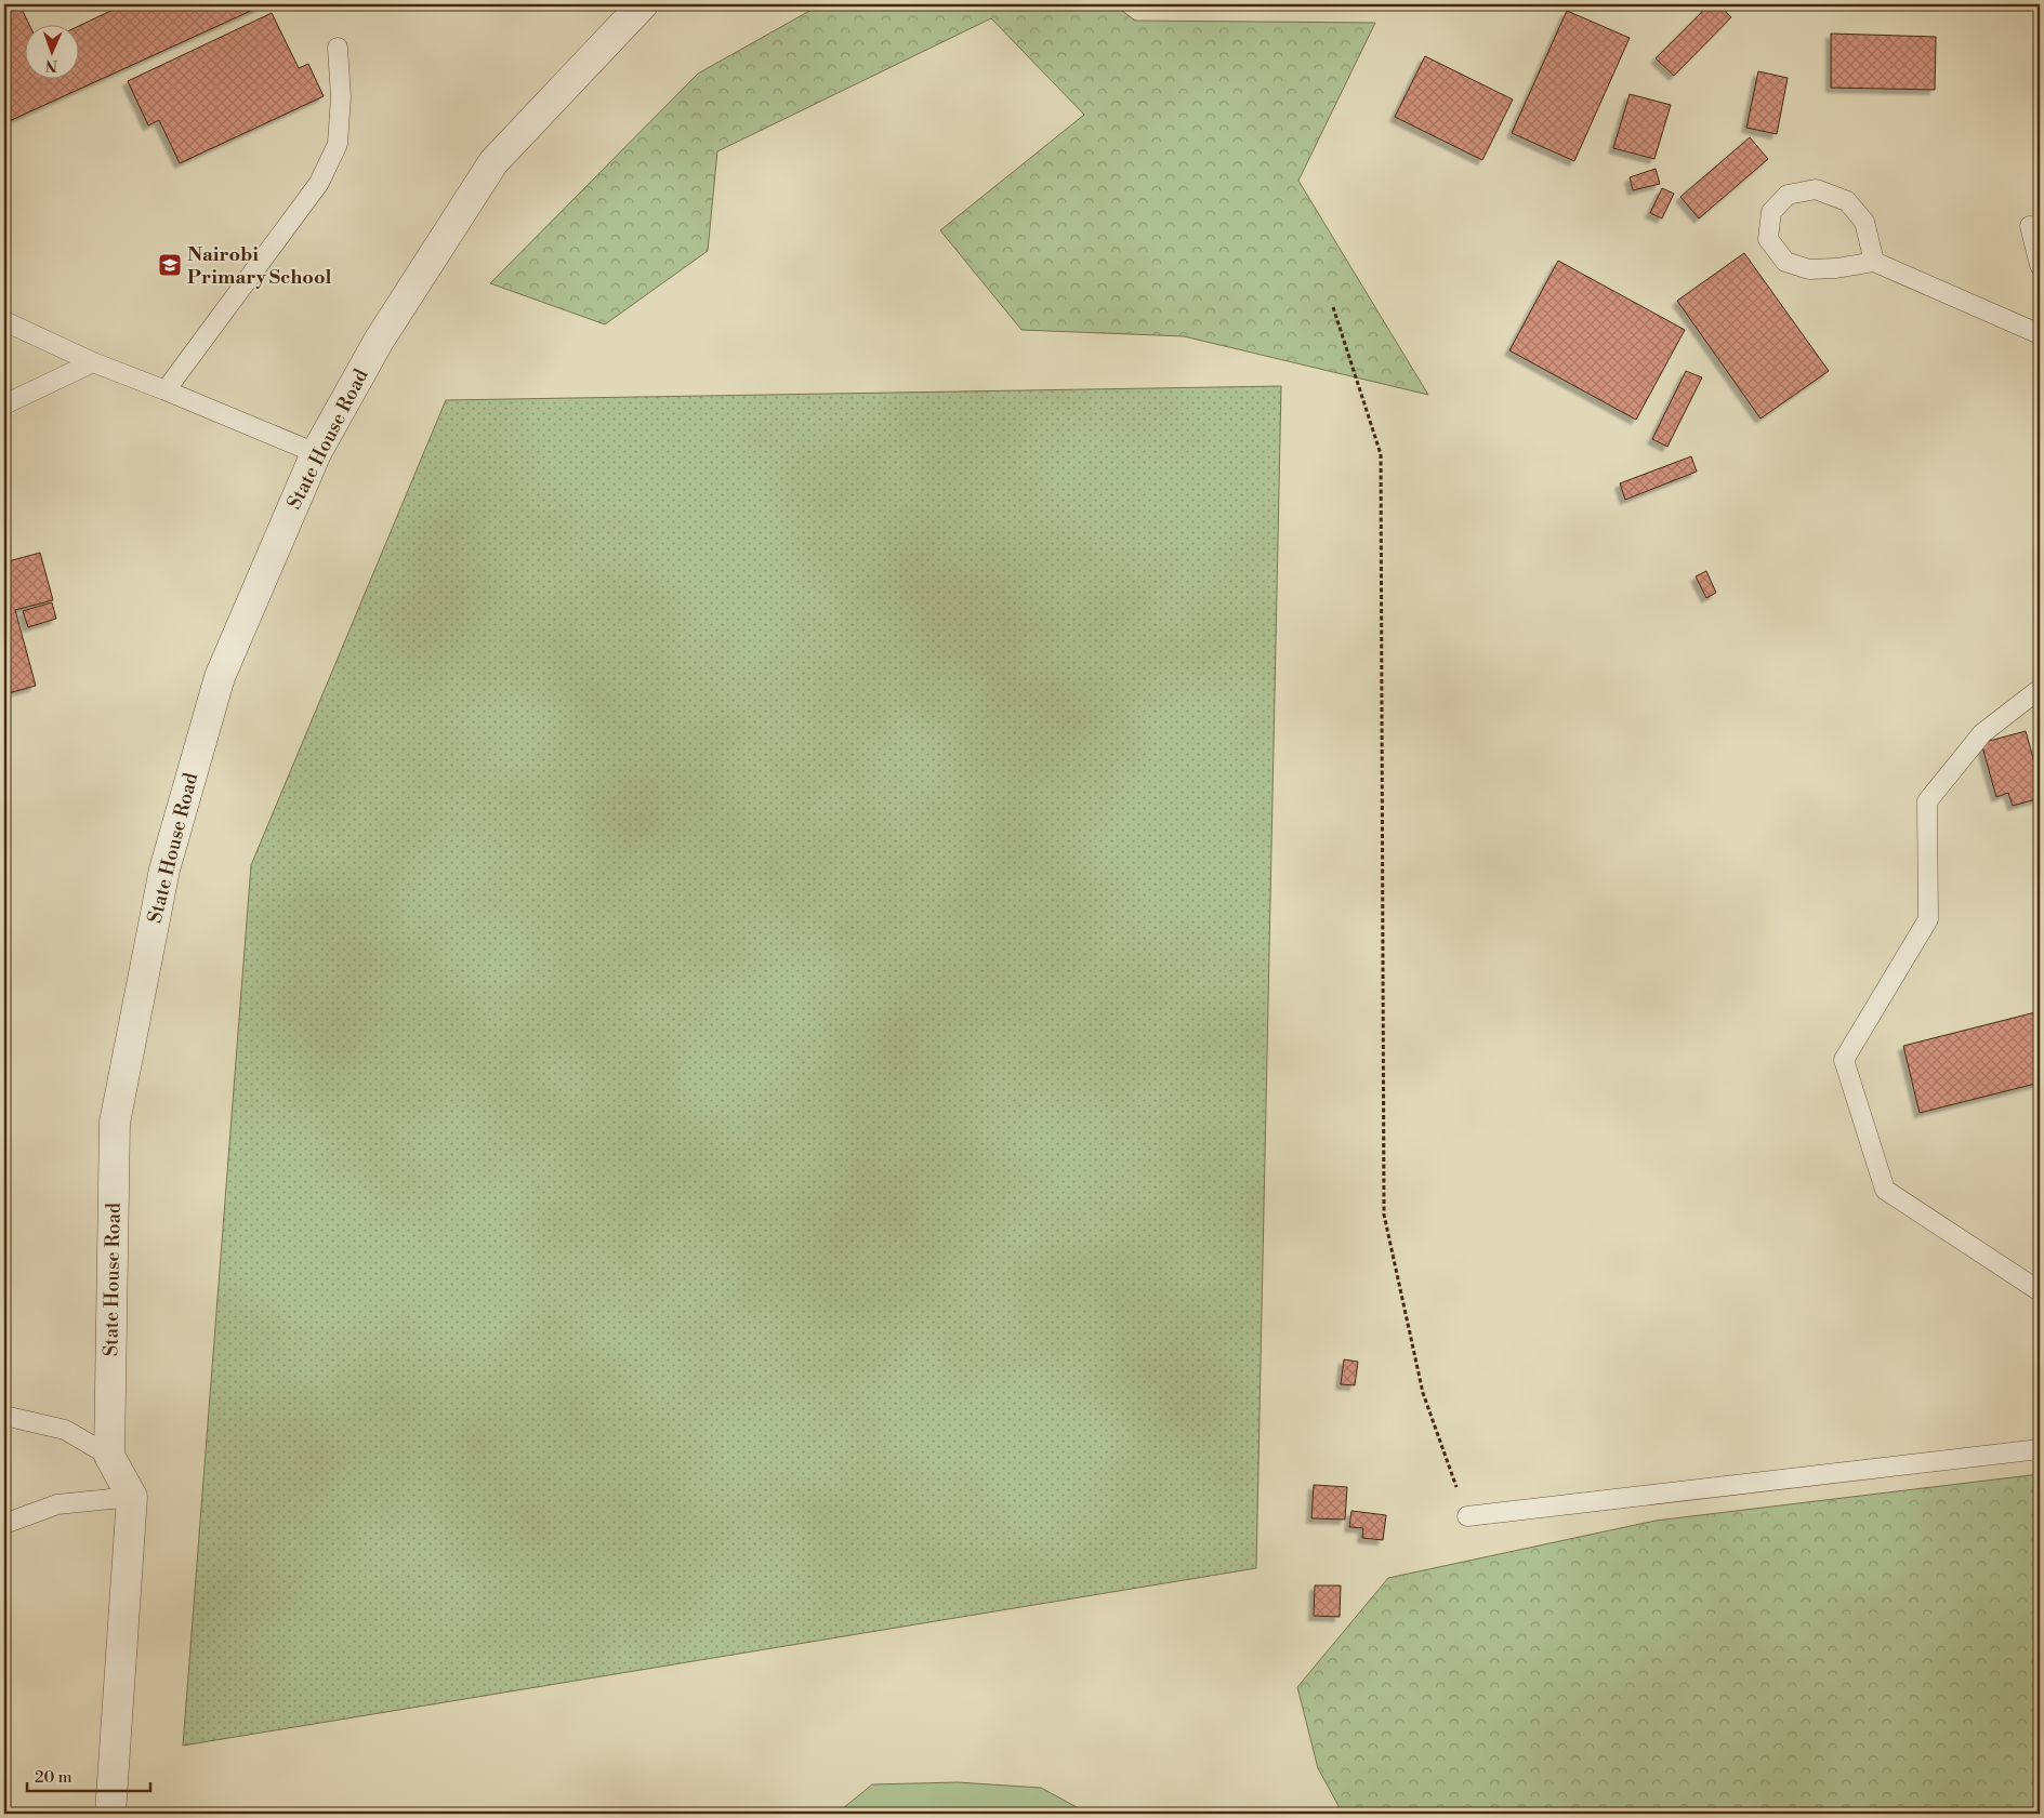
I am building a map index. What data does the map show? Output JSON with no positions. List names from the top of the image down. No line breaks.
{"streets":{"street":["State House Road"]},"places":{"school or university":["Nairobi Primary School"]},"scale_bar":"20 m","north":"bottom"}
